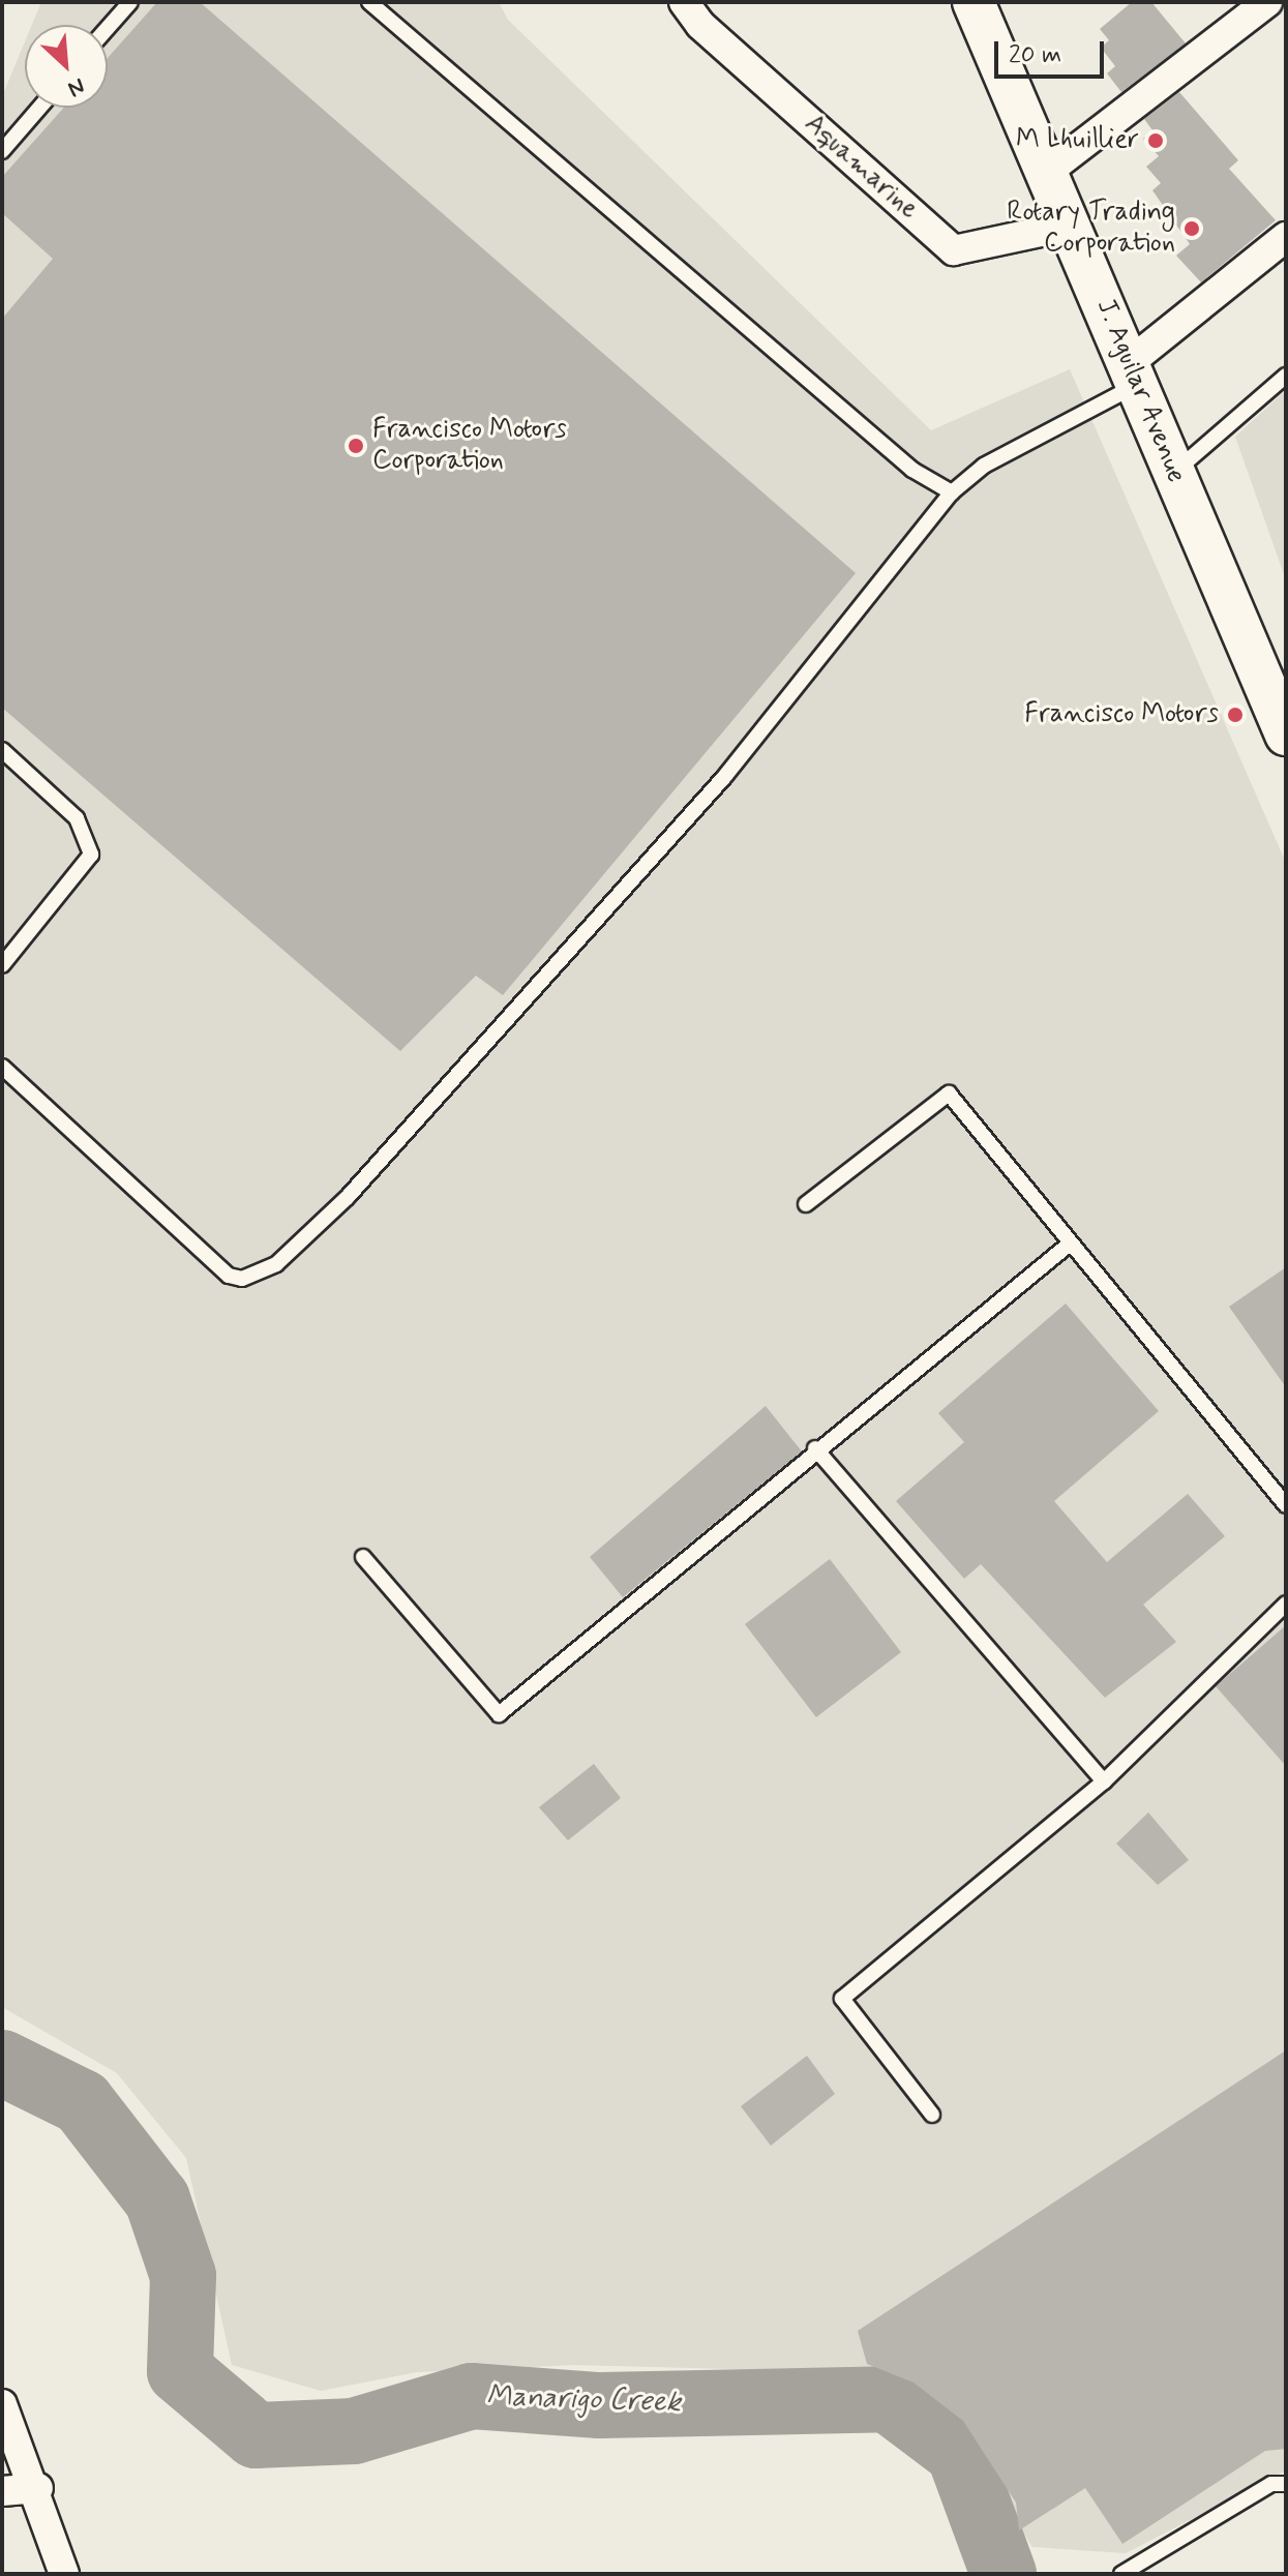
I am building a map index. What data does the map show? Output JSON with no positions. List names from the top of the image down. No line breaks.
{"streets":{"main road":["J. Aguilar Avenue"],"street":["Aquamarine"]},"crossings":[["Aquamarine","J. Aguilar Avenue"]],"water":["Manarigo Creek"],"places":["M Lhuillier","Rotary Trading Corporation","Francisco Motors Corporation","Francisco Motors"],"scale_bar":"20 m","north":"bottom right"}
